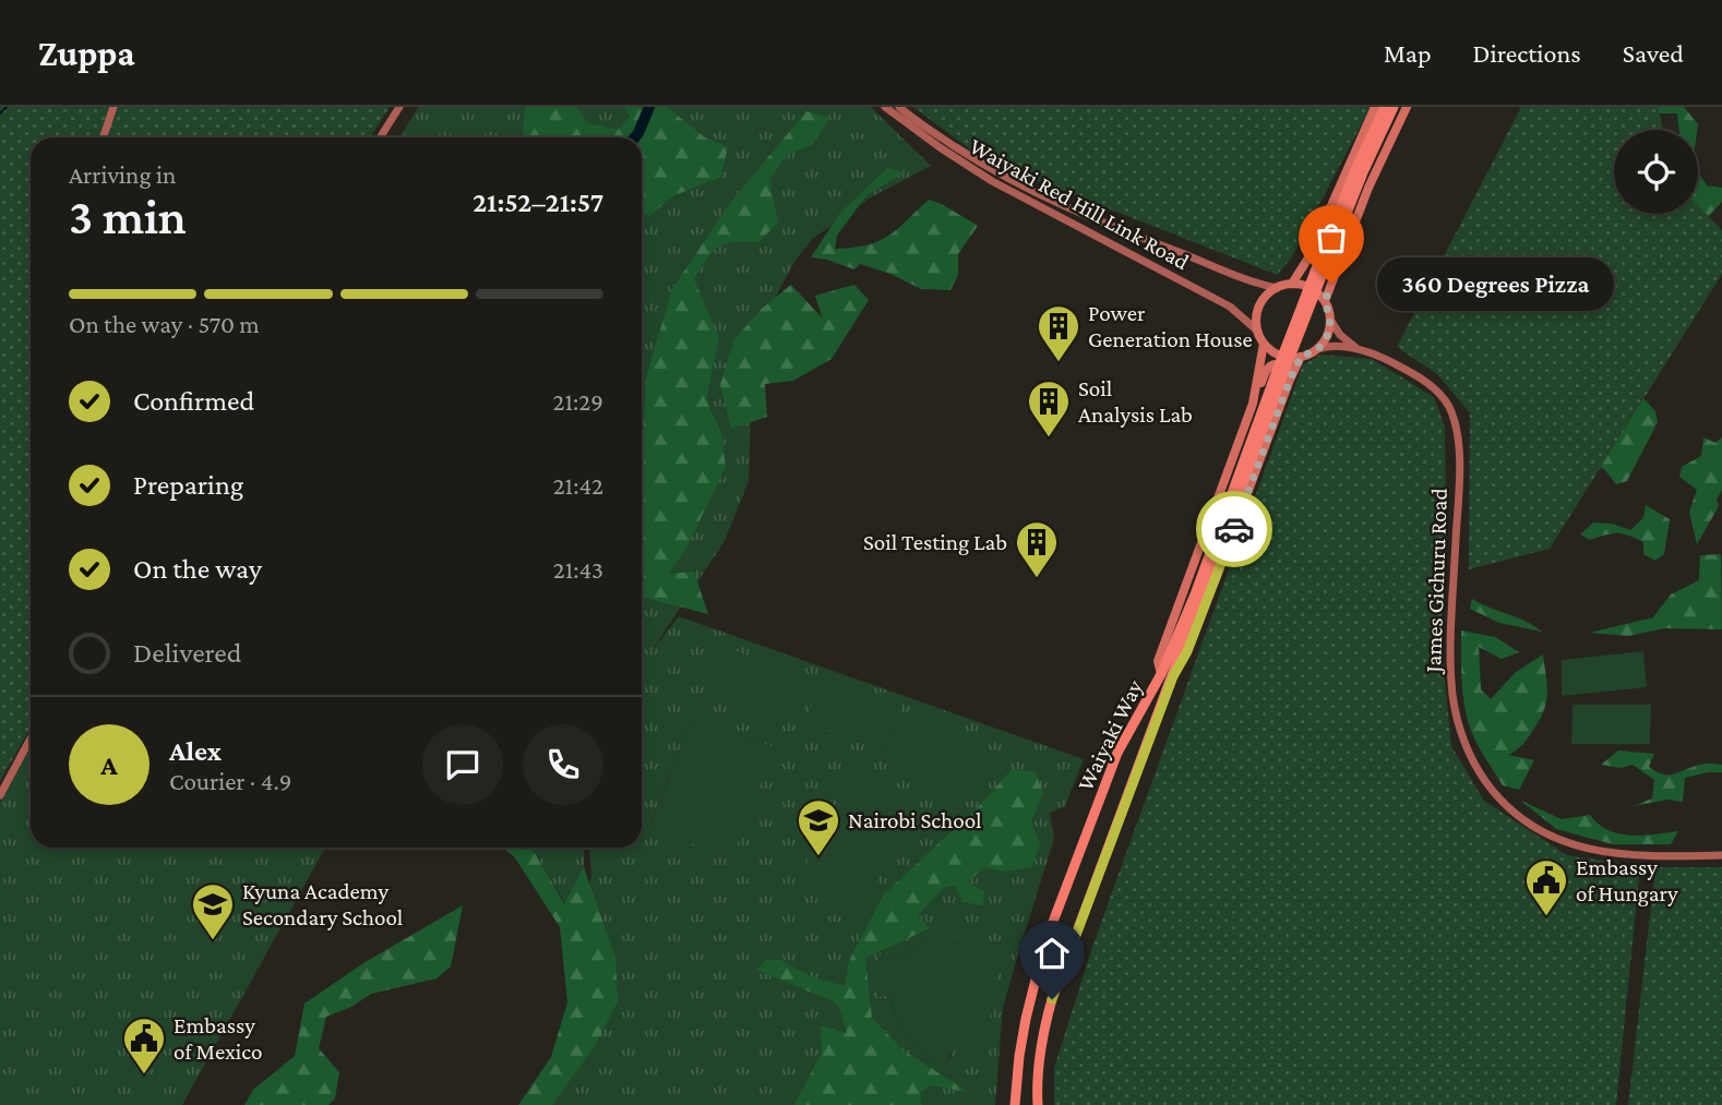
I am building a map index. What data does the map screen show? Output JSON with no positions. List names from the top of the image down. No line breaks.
{"streets":{"highway":["Waiyaki Way"],"main road":["Waiyaki Red Hill Link Road","James Gichuru Road"]},"crossings":[["Waiyaki Red Hill Link Road","Waiyaki Way"]],"places":{"other":["360 Degrees Pizza"],"building":["Power Generation House","Soil Analysis Lab","Soil Testing Lab"],"school or university":["Nairobi School","Kyuna Academy Secondary School"],"public building":["Embassy of Hungary","Embassy of Mexico"]},"page":{"header":"Zuppa","nav":["Map","Directions","Saved"],"heading":["3 min","Arriving in","21:52–21:57"],"panel":["Alex","Courier · 4.9"],"bubble":"360 Degrees Pizza","bar":"On the way · 570 m","list":[["Confirmed","21:29"],["Preparing","21:42"],["On the way","21:43"],"Delivered"],"round":"A"}}
